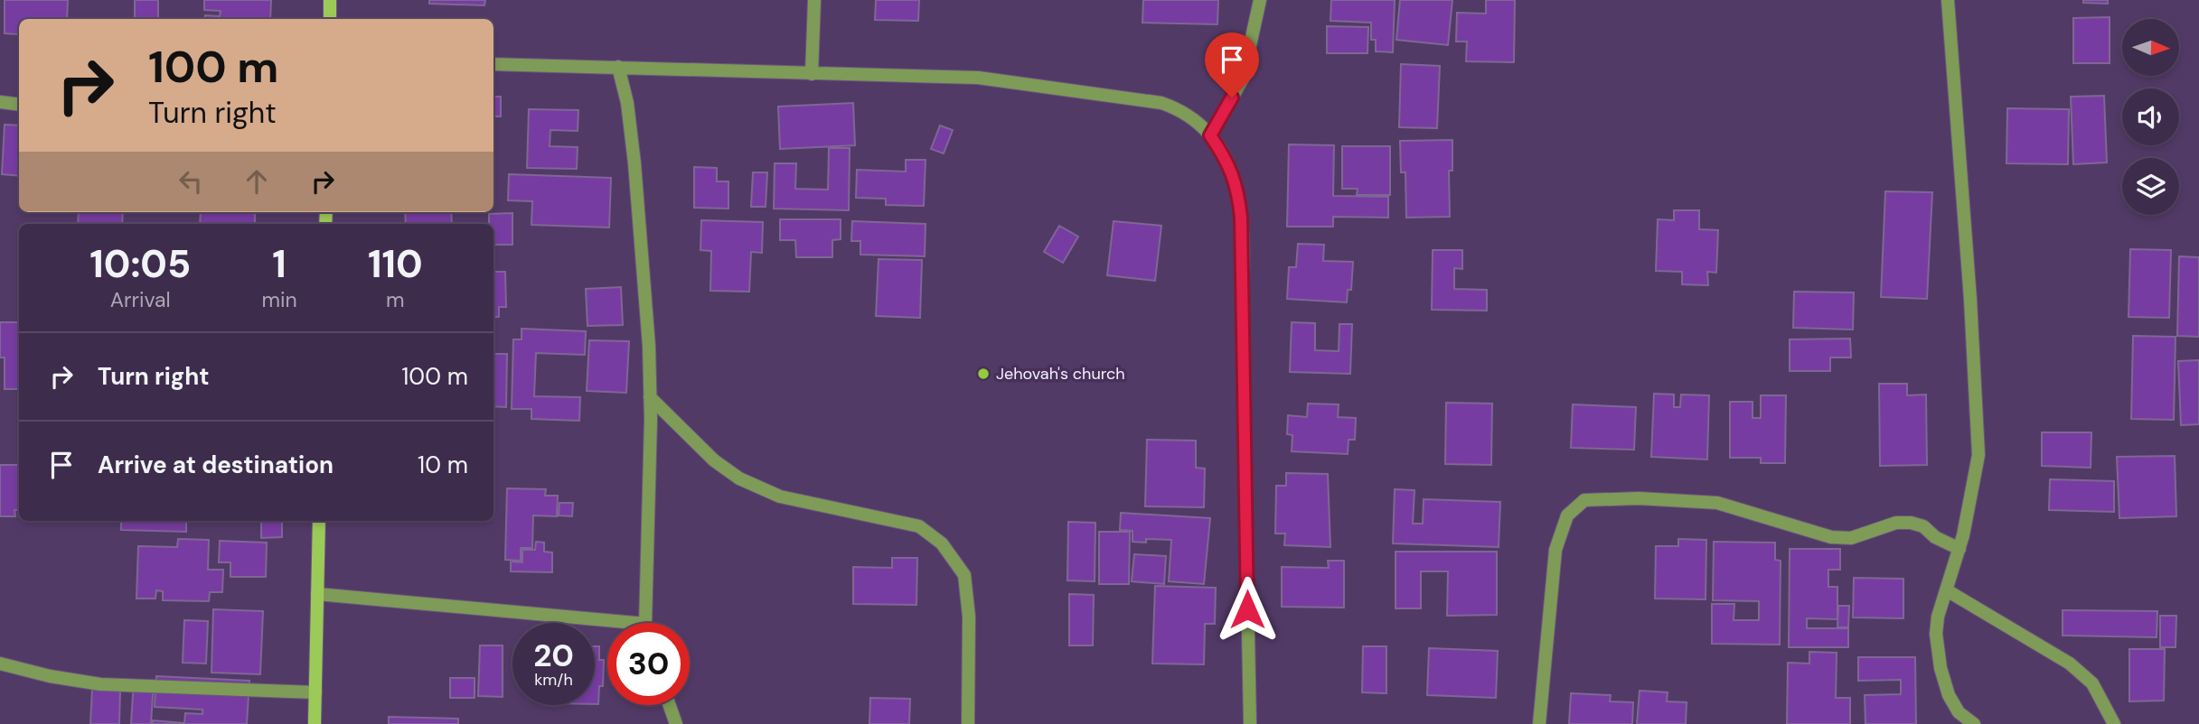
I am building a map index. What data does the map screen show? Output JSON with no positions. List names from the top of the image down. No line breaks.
{"places":["Jehovah's church"],"north":"right","page":{"turn":["100 m","Turn right"],"eta":["10:05","Arrival","1","min","110","m"],"list":[{"name":"Turn right","value":"100 m"},{"name":"Arrive at destination","value":"10 m"}],"speed":"20 km/h","limit":"30"}}
